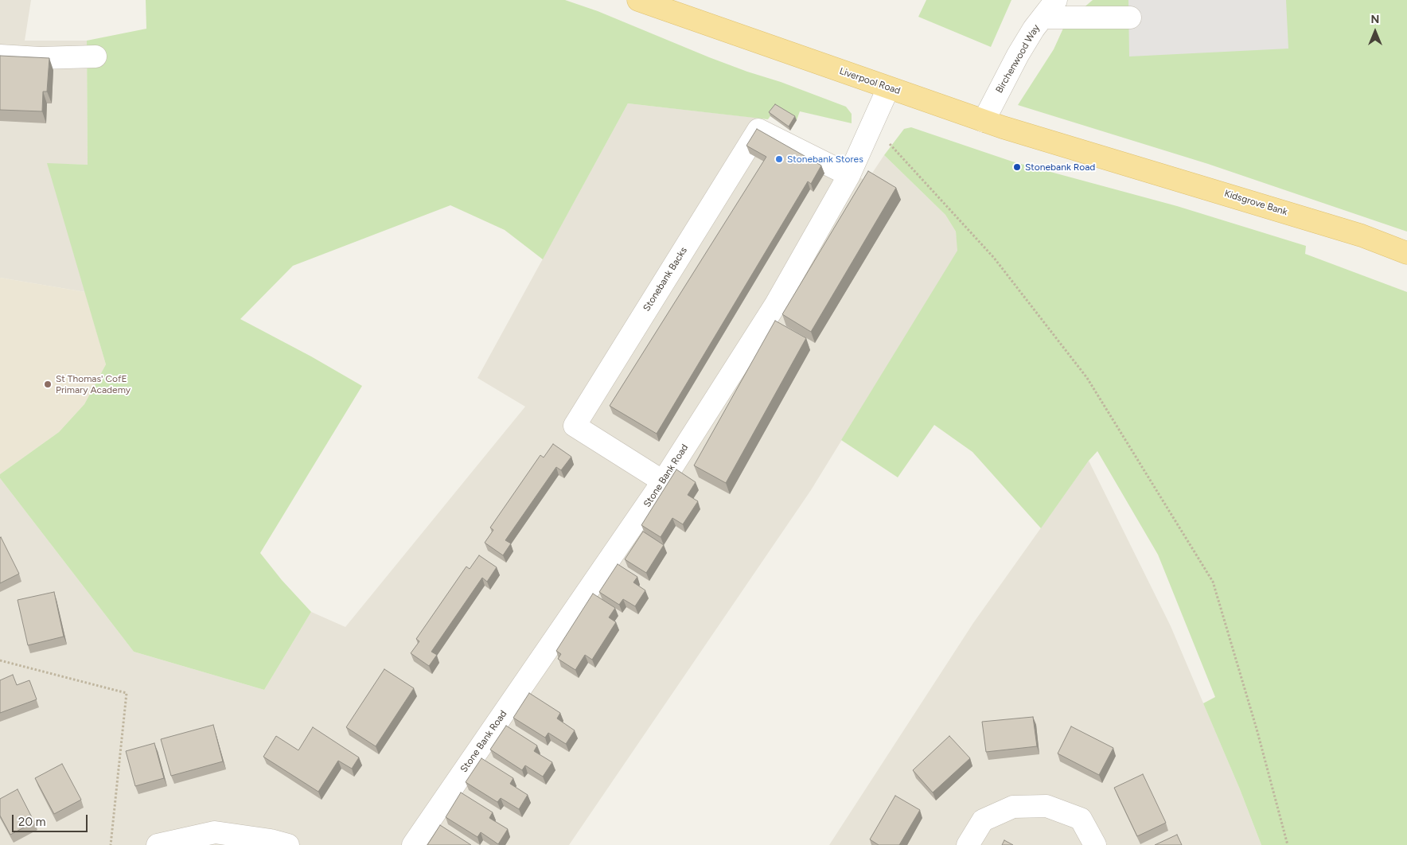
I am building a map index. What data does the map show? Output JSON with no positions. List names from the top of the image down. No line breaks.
{"streets":{"main road":["Liverpool Road","Kidsgrove Bank"],"street":["Birchenwood Way","Stonebank Backs","Stone Bank Road"]},"crossings":[["Birchenwood Way","Liverpool Road"],["Liverpool Road","Kidsgrove Bank"],["Liverpool Road","Stone Bank Road"],["Stonebank Backs","Stone Bank Road"]],"places":["Stonebank Stores","Stonebank Road","St Thomas' CofE Primary Academy"],"scale_bar":"20 m","north":"top"}
